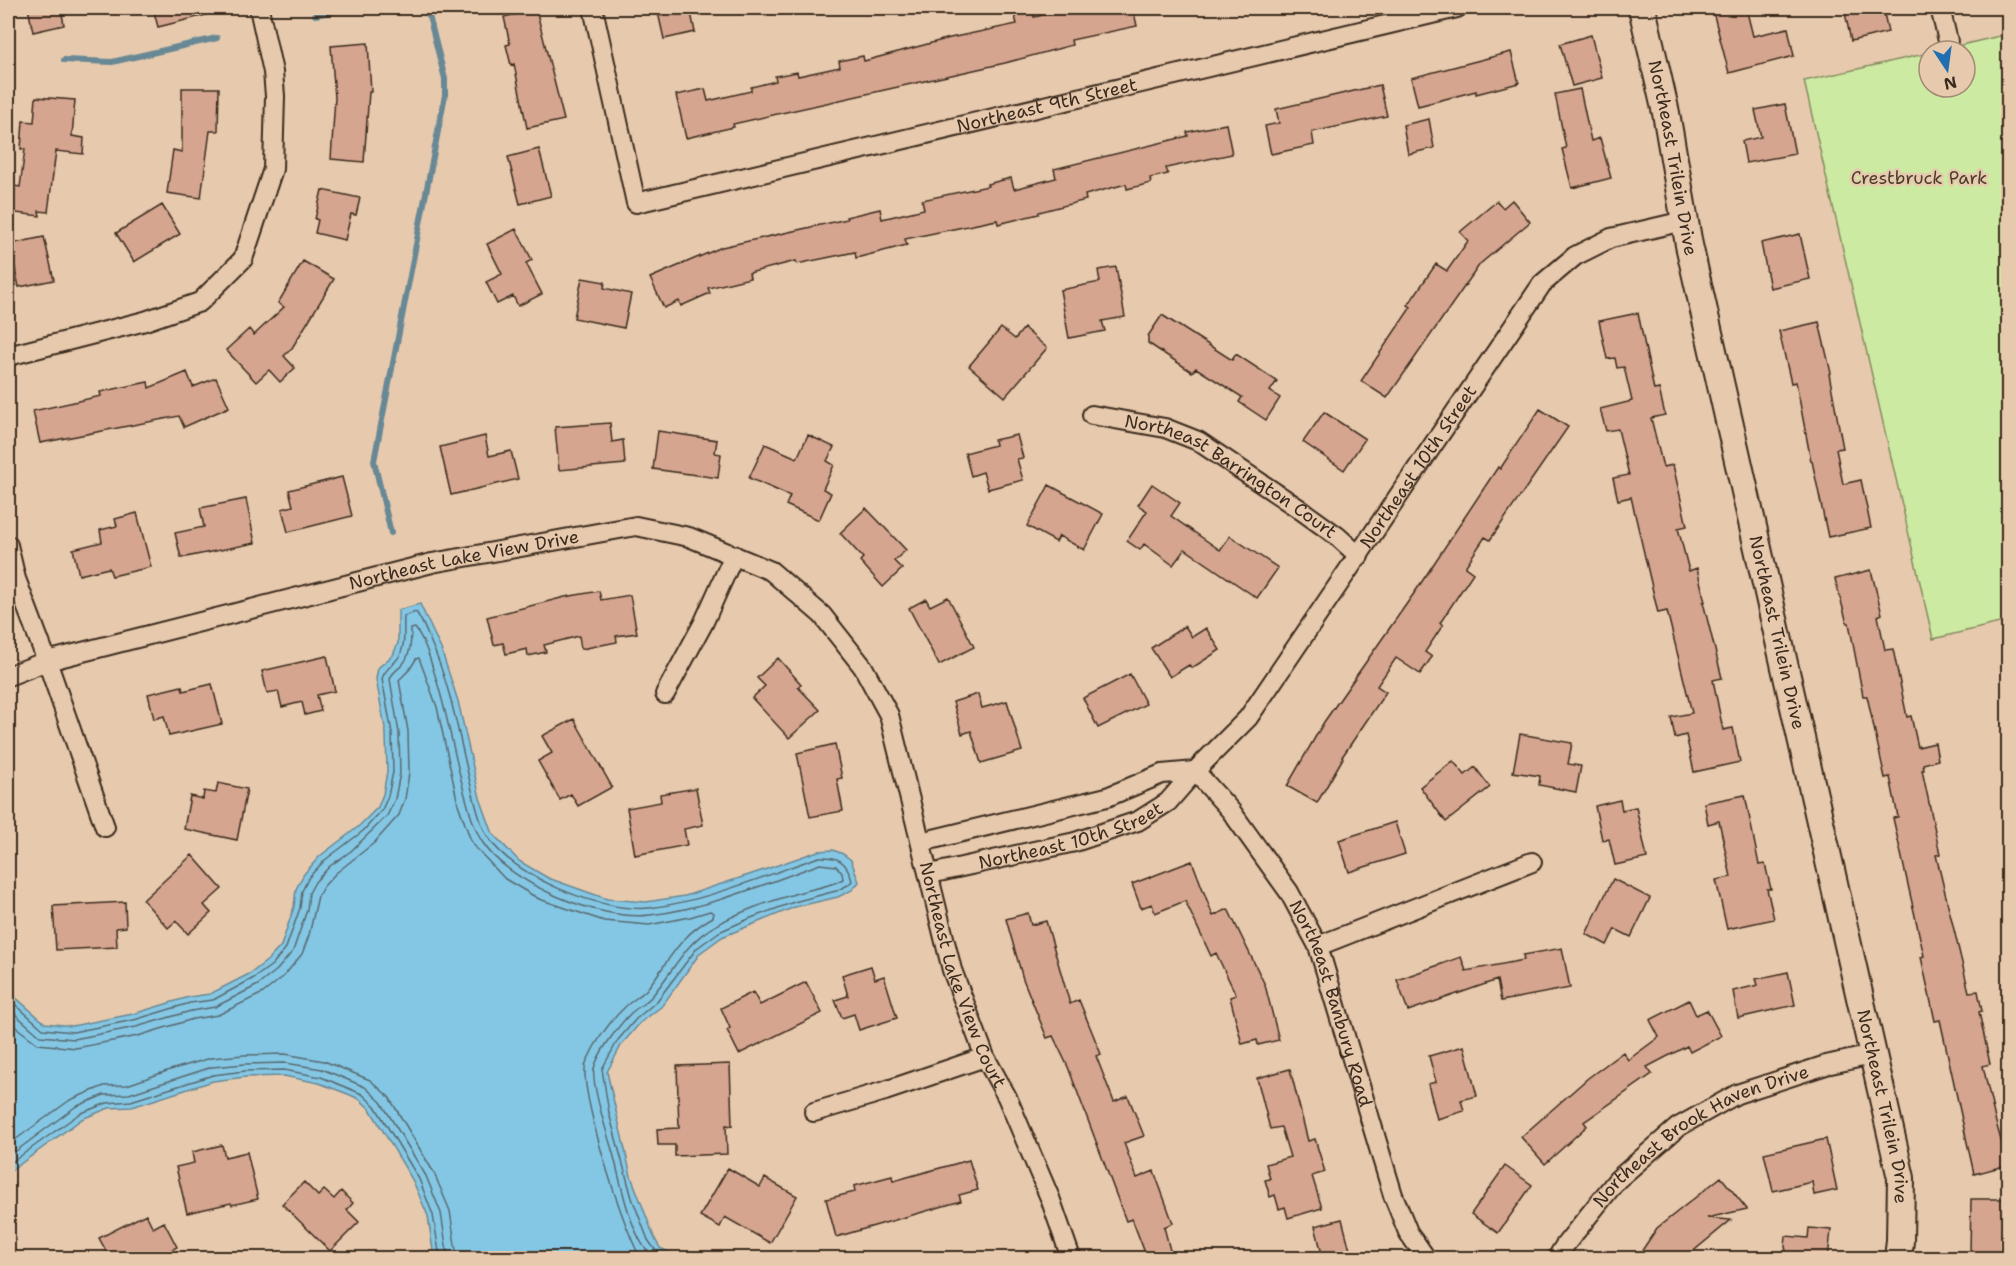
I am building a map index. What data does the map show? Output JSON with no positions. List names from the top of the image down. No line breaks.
{"streets":{"street":["Northeast 9th Street","Northeast Trilein Drive","Northeast 10th Street","Northeast Barrington Court","Northeast Lake View Drive","Northeast Lake View Court","Northeast Banbury Road","Northeast Brook Haven Drive"]},"crossings":[["Northeast Trilein Drive","Northeast 10th Street"],["Northeast Trilein Drive","Northeast Brook Haven Drive"],["Northeast 10th Street","Northeast Barrington Court"],["Northeast 10th Street","Northeast Lake View Court"],["Northeast 10th Street","Northeast Banbury Road"],["Northeast Lake View Drive","Northeast Lake View Court"]],"parks":["Crestbruck Park"],"north":"bottom"}
